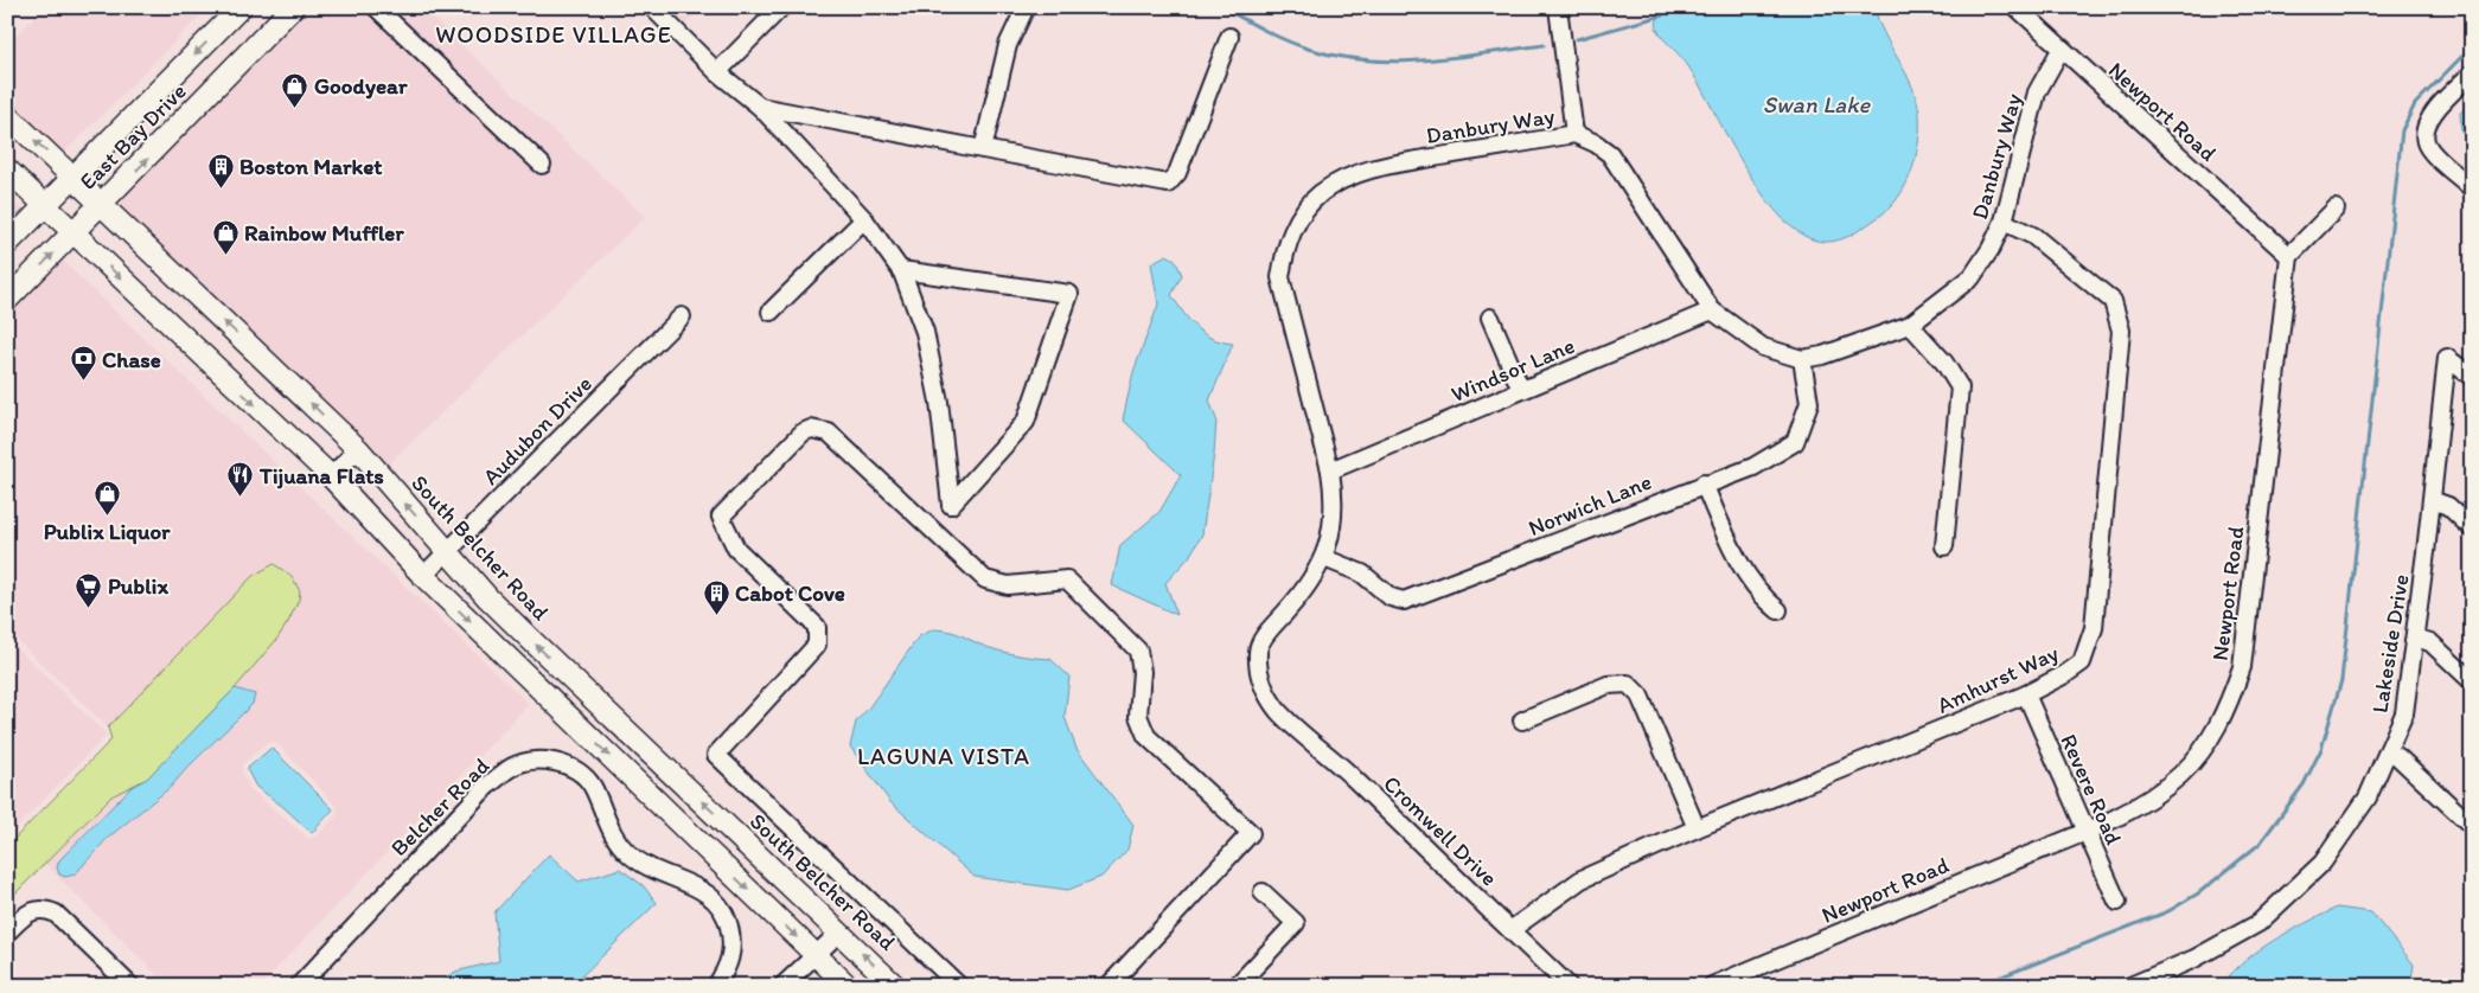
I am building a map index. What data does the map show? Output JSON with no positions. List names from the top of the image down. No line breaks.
{"streets":{"main road":["East Bay Drive","South Belcher Road"],"street":["Newport Road","Danbury Way","Windsor Lane","Audubon Drive","Norwich Lane","Lakeside Drive","Amhurst Way","Revere Road","Belcher Road","Cromwell Drive"]},"crossings":[["Newport Road","Danbury Way"],["Newport Road","Revere Road"],["Danbury Way","Windsor Lane"],["Danbury Way","Norwich Lane"],["Danbury Way","Amhurst Way"],["Danbury Way","Cromwell Drive"],["East Bay Drive","South Belcher Road"],["Audubon Drive","South Belcher Road"],["Amhurst Way","Revere Road"],["Amhurst Way","Cromwell Drive"]],"districts":["WOODSIDE VILLAGE","LAGUNA VISTA"],"water":["Swan Lake"],"places":{"shop":["Goodyear","Rainbow Muffler","Publix Liquor"],"building":["Boston Market","Cabot Cove"],"bank":["Chase"],"restaurant":["Tijuana Flats"],"supermarket":["Publix"]}}
